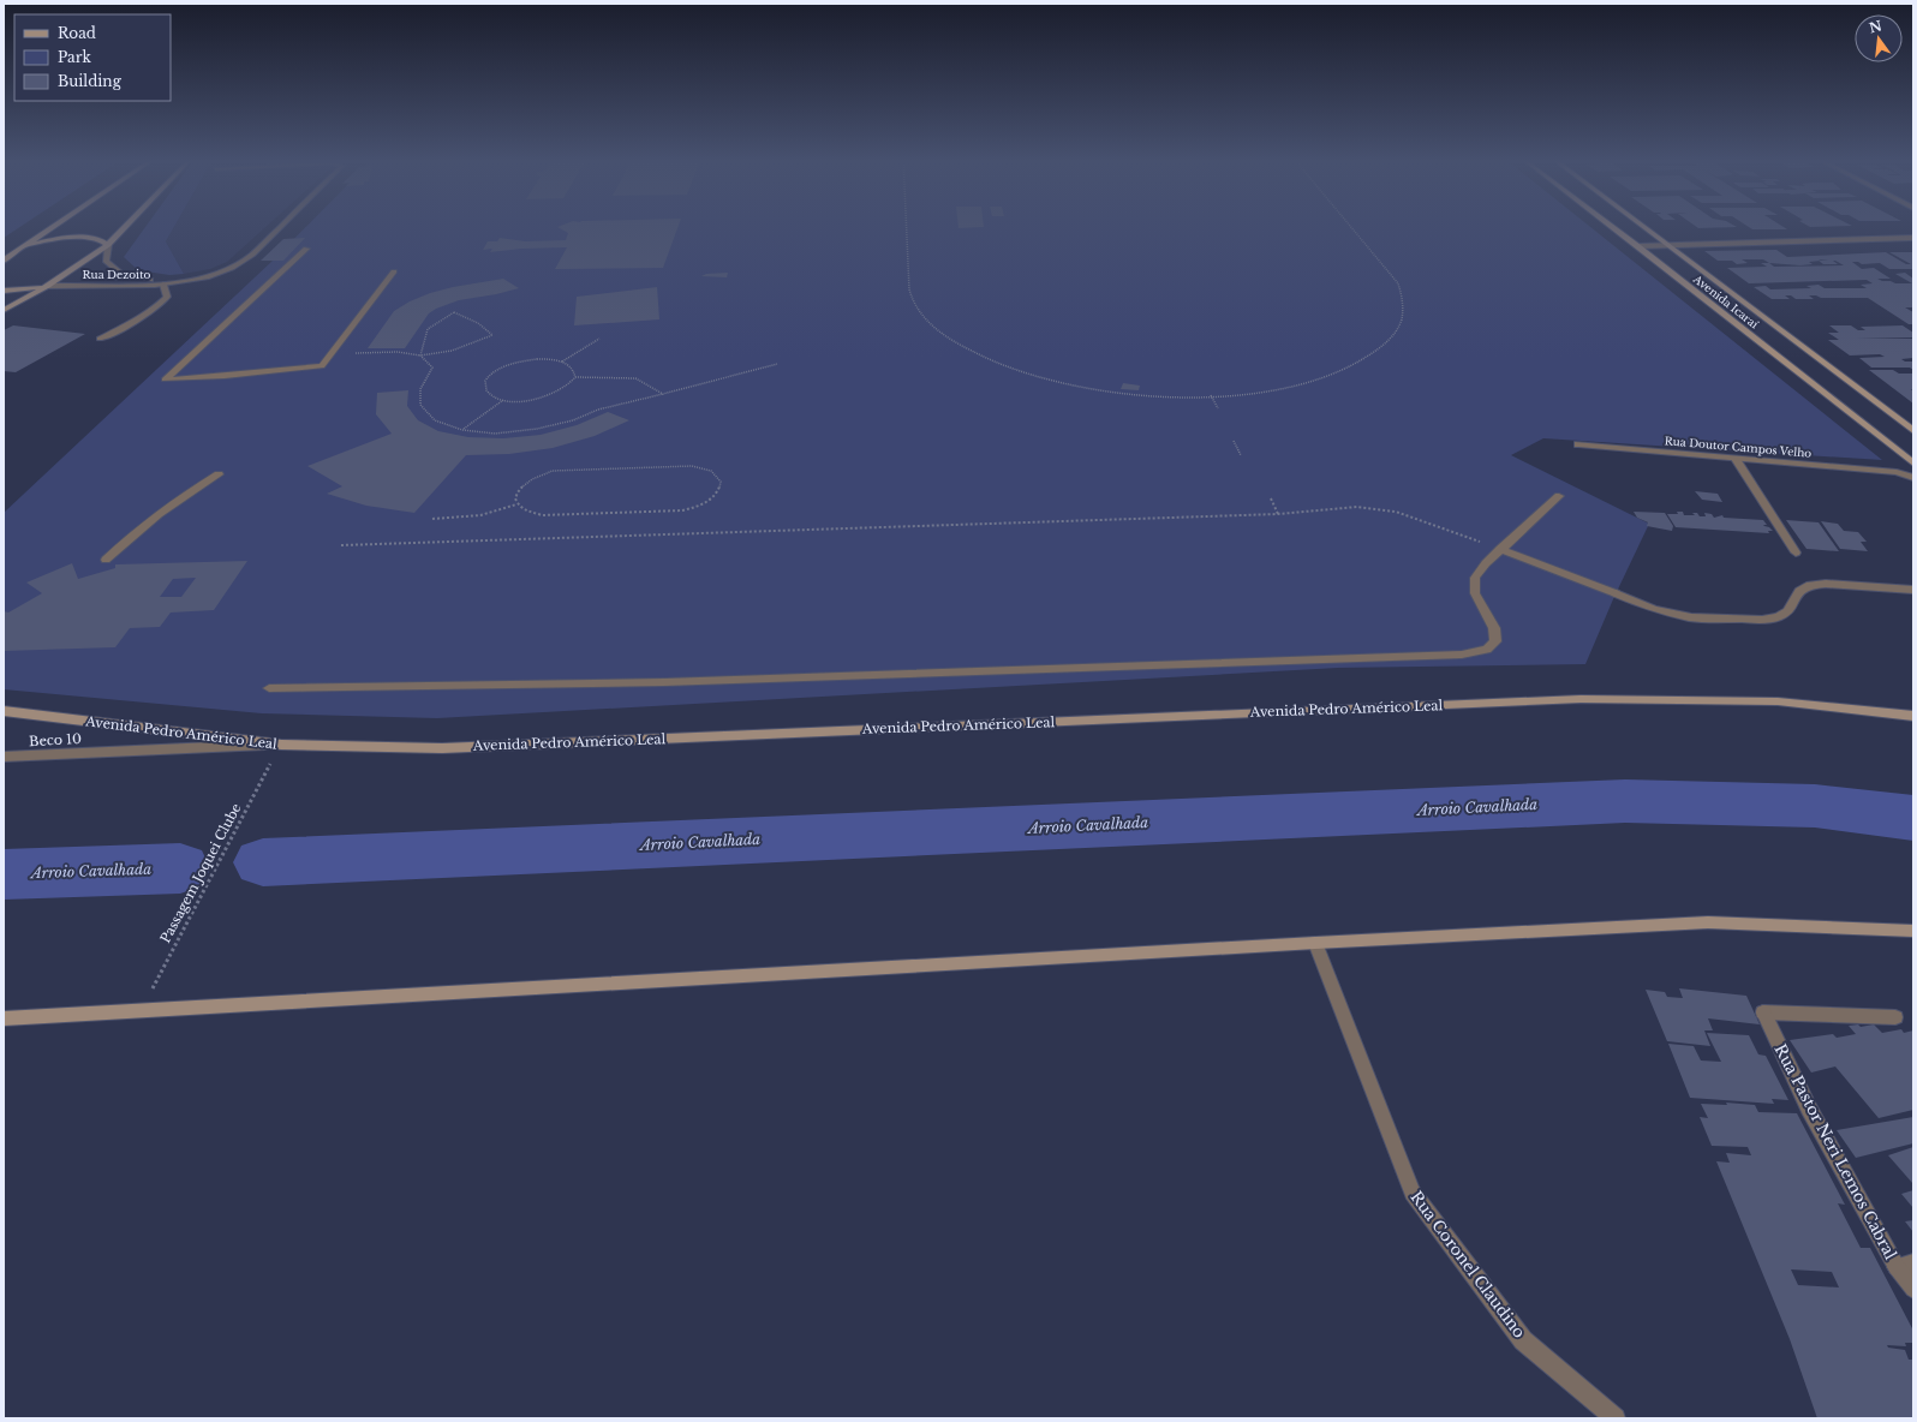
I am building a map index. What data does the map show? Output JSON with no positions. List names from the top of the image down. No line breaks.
{"streets":{"main road":["Avenida Icaraí","Avenida Pedro Américo Leal"],"street":["Rua Dezoito","Rua Doutor Campos Velho","Beco 10","Rua Pastor Neri Lemos Cabral","Rua Coronel Claudino"],"path":["Passagem Joquei Clube"]},"crossings":[["Avenida Pedro Américo Leal","Beco 10"],["Avenida Pedro Américo Leal","Passagem Joquei Clube"],["Beco 10","Passagem Joquei Clube"]],"water":["Arroio Cavalhada"],"legend":["Road","Park","Building"],"north":"top"}
